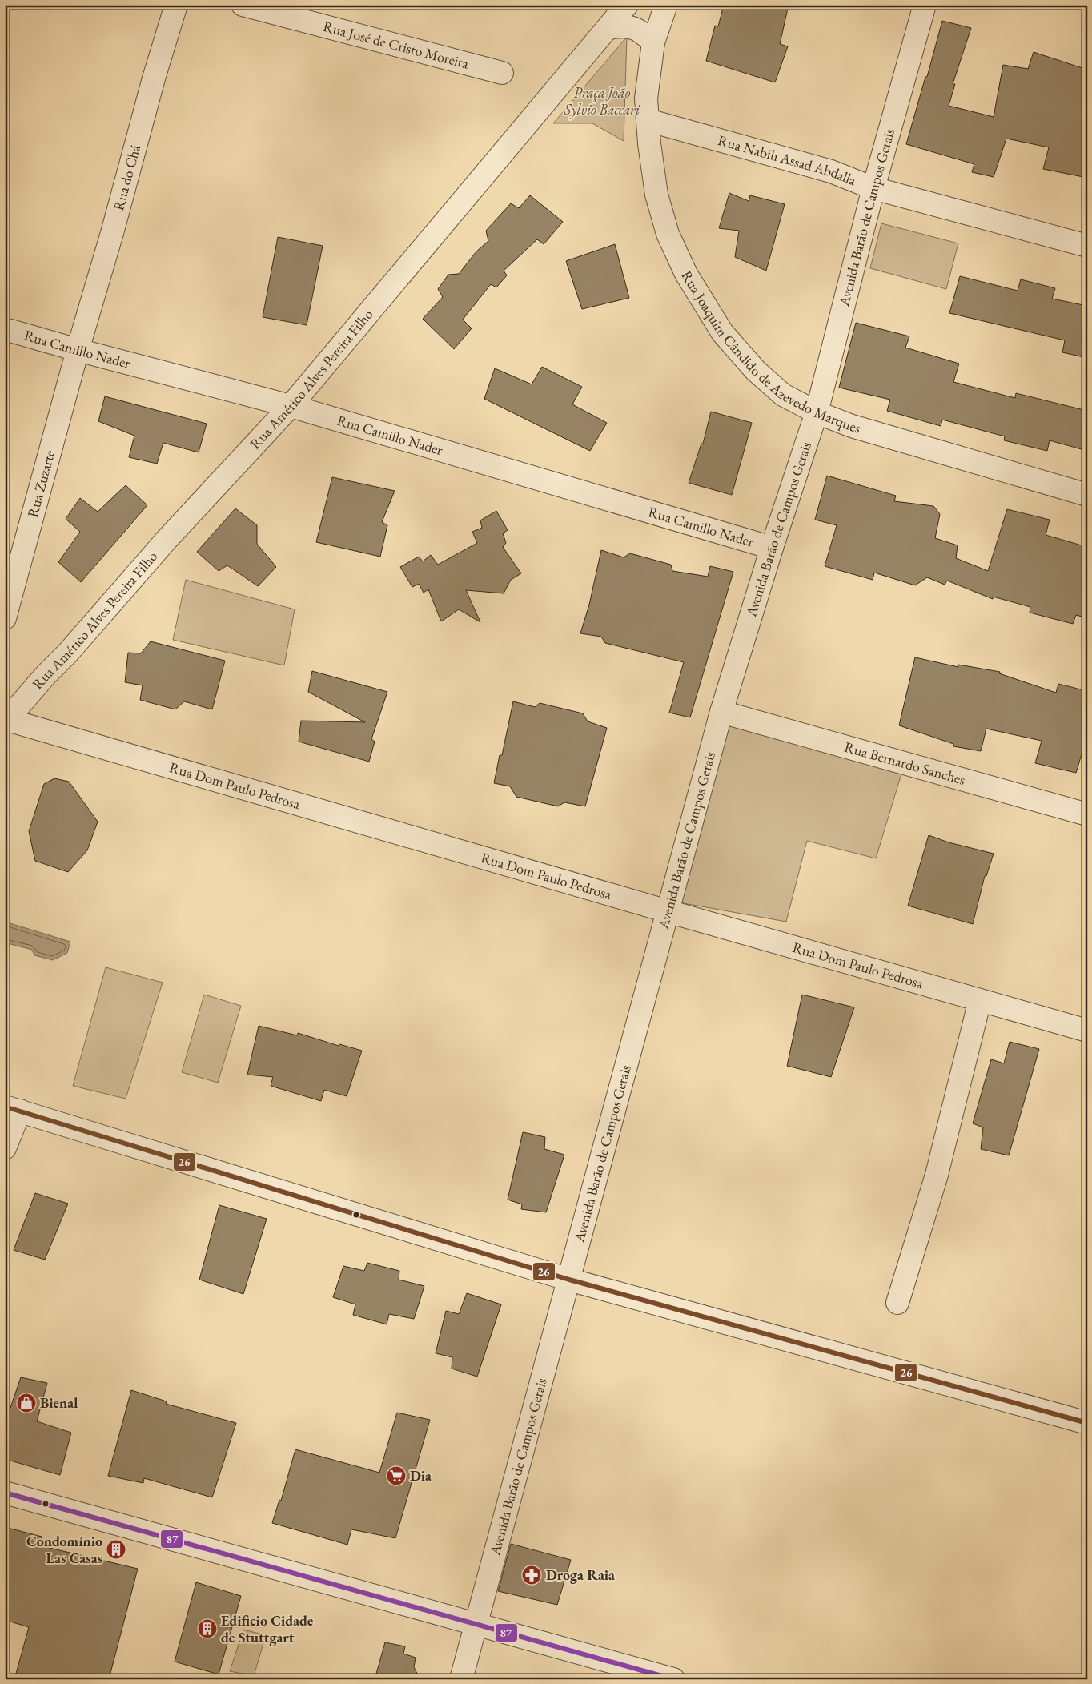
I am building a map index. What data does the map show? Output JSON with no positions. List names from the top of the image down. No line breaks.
{"streets":{"street":["Rua José de Cristo Moreira","Rua Nabih Assad Abdalla","Rua do Chá","Avenida Barão de Campos Gerais","Rua Joaquim Cândido de Azevedo Marques","Rua Camillo Nader","Rua Américo Alves Pereira Filho","Rua Zuzarte","Rua Bernardo Sanches","Rua Dom Paulo Pedrosa"]},"crossings":[["Rua Nabih Assad Abdalla","Avenida Barão de Campos Gerais"],["Rua Nabih Assad Abdalla","Rua Joaquim Cândido de Azevedo Marques"],["Rua do Chá","Rua Camillo Nader"],["Rua do Chá","Rua Zuzarte"],["Avenida Barão de Campos Gerais","Rua Joaquim Cândido de Azevedo Marques"],["Avenida Barão de Campos Gerais","Rua Camillo Nader"],["Avenida Barão de Campos Gerais","Rua Bernardo Sanches"],["Avenida Barão de Campos Gerais","Rua Dom Paulo Pedrosa"],["Rua Camillo Nader","Rua Américo Alves Pereira Filho"],["Rua Camillo Nader","Rua Zuzarte"],["Rua Américo Alves Pereira Filho","Rua Dom Paulo Pedrosa"]],"parks":["Praça João Sylvio Baccari"],"places":{"shop":["Bienal"],"supermarket":["Dia"],"building":["Condomínio Las Casas","Edificio Cidade de Stuttgart"],"pharmacy":["Droga Raia"]},"lines":["transit line 26","transit line 87"]}
